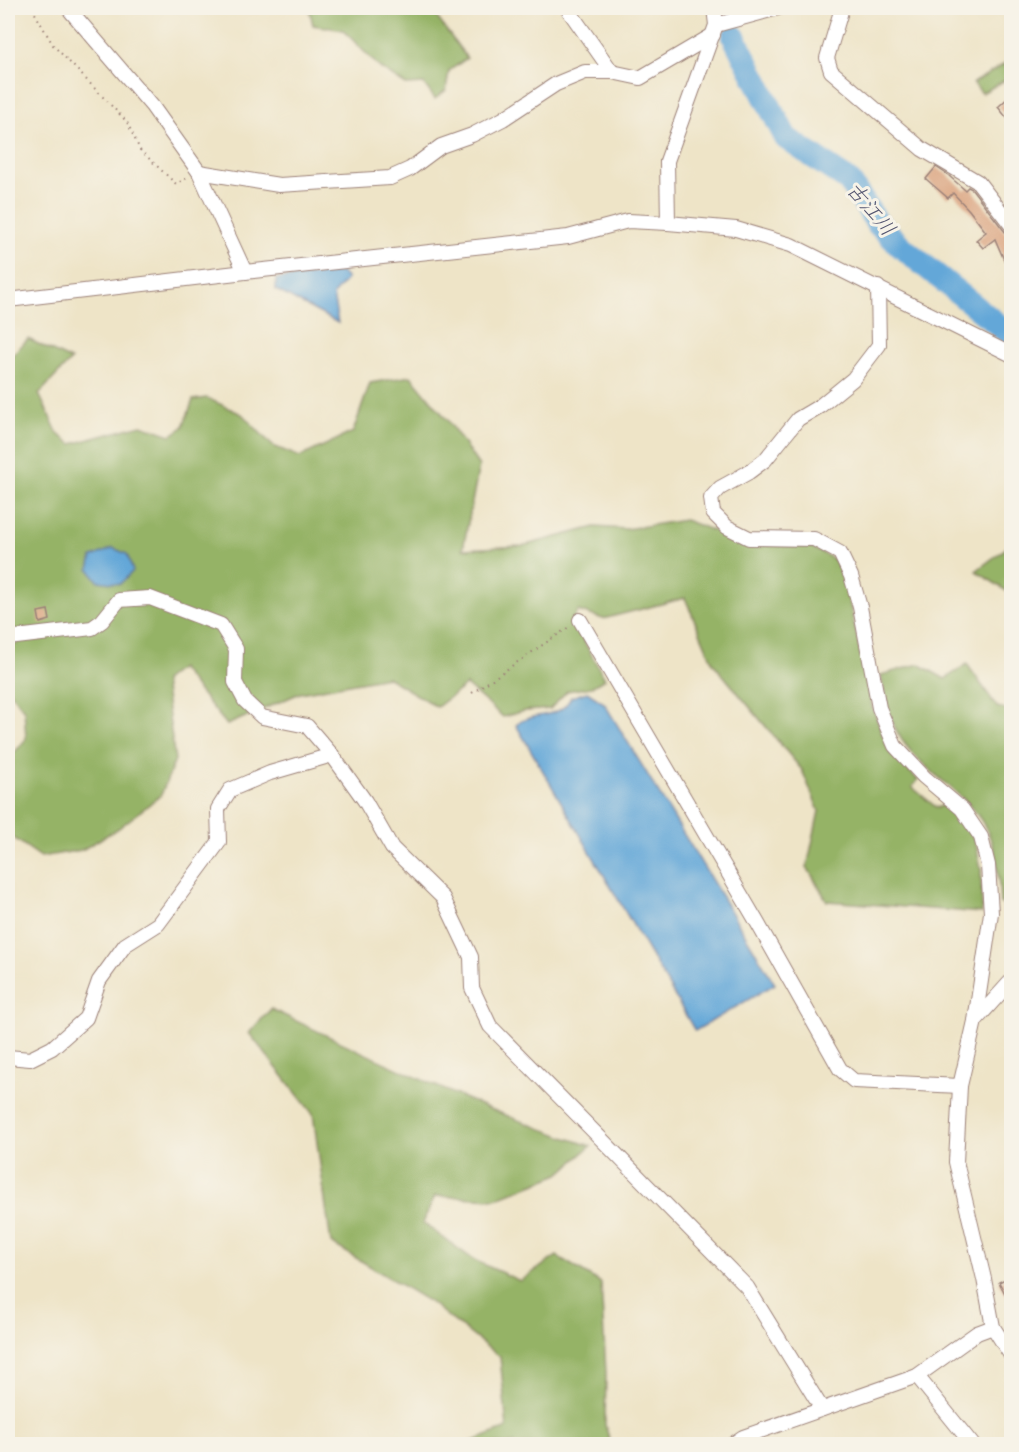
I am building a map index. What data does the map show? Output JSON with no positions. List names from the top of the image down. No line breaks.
{"water":["古江川"]}
